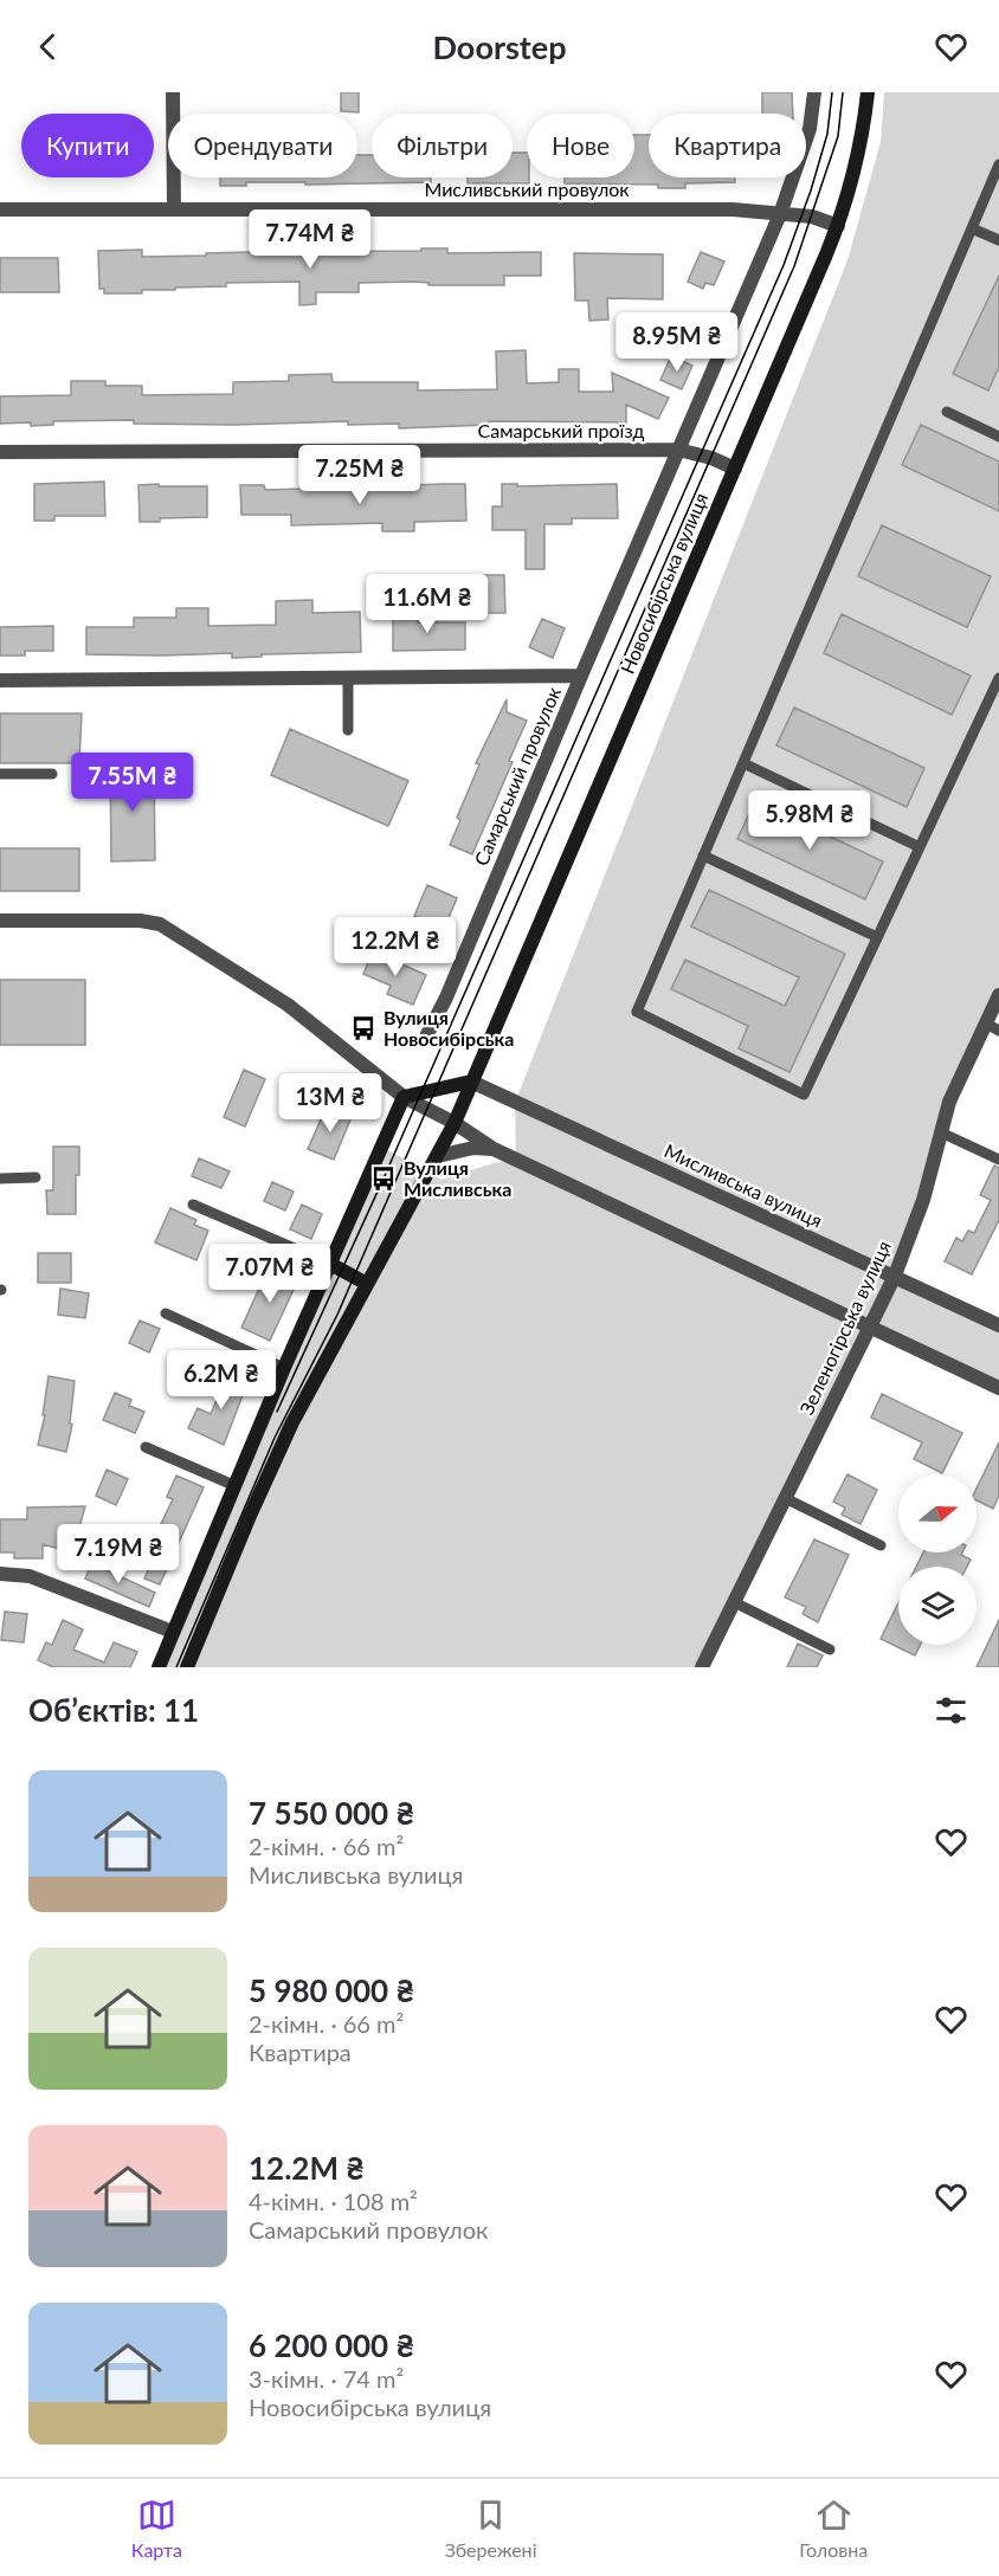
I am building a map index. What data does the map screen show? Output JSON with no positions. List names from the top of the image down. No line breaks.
{"streets":{"main road":["Новосибірська вулиця"],"street":["Мисливський провулок","Самарський проїзд","Самарський провулок","Мисливська вулиця","Зеленогірська вулиця"]},"crossings":[["Мисливський провулок","Новосибірська вулиця"],["Самарський проїзд","Новосибірська вулиця"],["Новосибірська вулиця","Самарський провулок"],["Новосибірська вулиця","Мисливська вулиця"],["Мисливська вулиця","Зеленогірська вулиця"]],"places":{"bus stop":["Вулиця Новосибірська","Вулиця Мисливська"]},"north":"right","page":{"header":"Doorstep","chip":["Купити","Орендувати","Фільтри","Нове","Квартира"],"price":["7.74M ₴","8.95M ₴","7.25M ₴","11.6M ₴","7.55M ₴","5.98M ₴","12.2M ₴","13M ₴","7.07M ₴","6.2M ₴","7.19M ₴"],"heading":"Об’єктів: 11","list":[{"name":"7 550 000 ₴","note":"2-кімн. · 66 m² · Мисливська вулиця"},{"name":"5 980 000 ₴","note":"2-кімн. · 66 m² · Квартира"},{"name":"12.2M ₴","note":"4-кімн. · 108 m² · Самарський провулок"},{"name":"6 200 000 ₴","note":"3-кімн. · 74 m² · Новосибірська вулиця"}],"tabs":["Карта","Збережені","Головна"]}}
